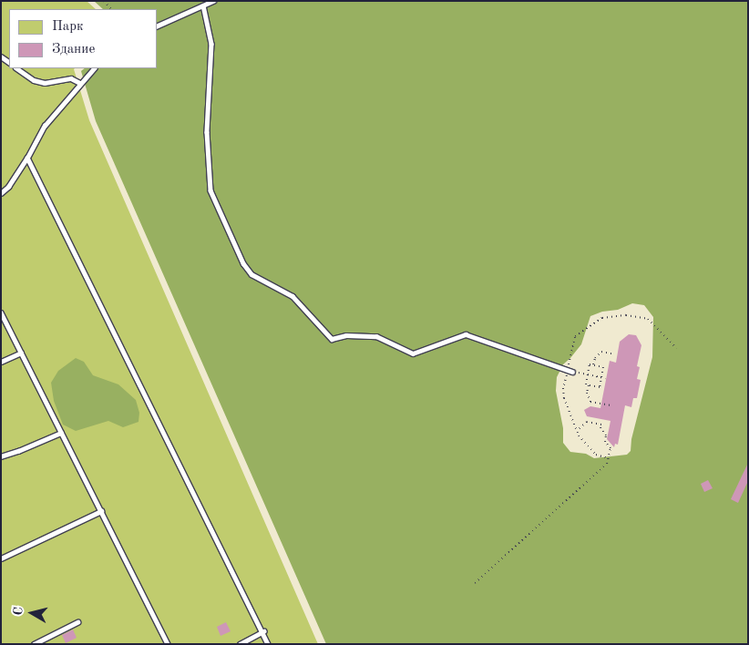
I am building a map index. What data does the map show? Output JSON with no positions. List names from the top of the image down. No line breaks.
{"legend":["Парк","Здание"],"north":"left"}
